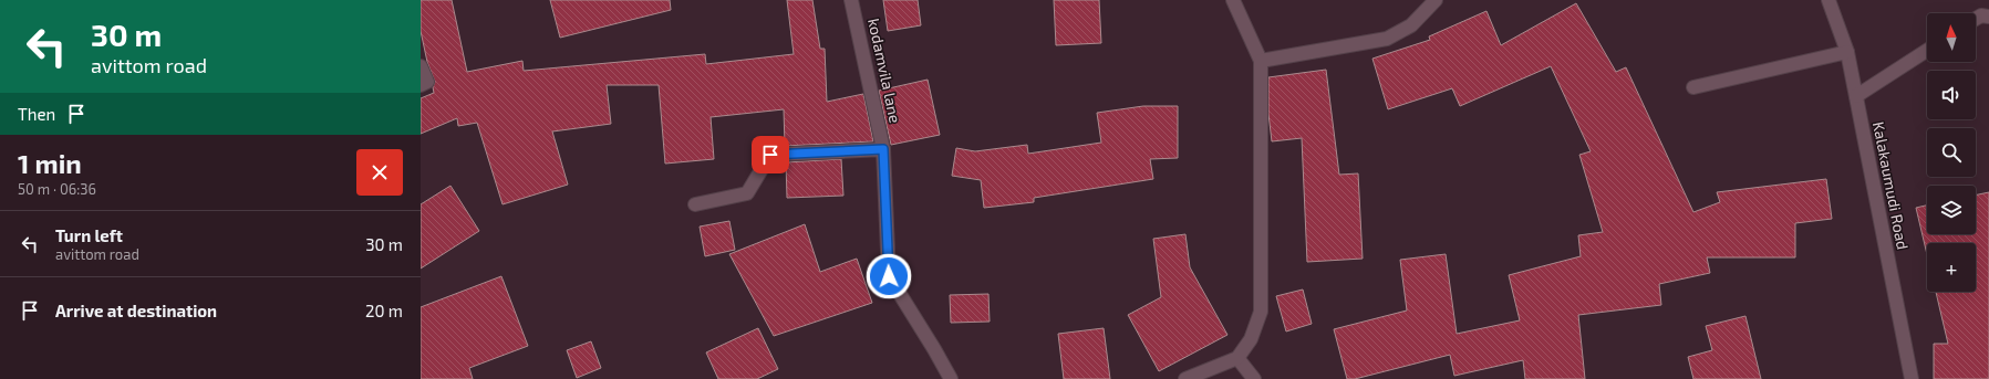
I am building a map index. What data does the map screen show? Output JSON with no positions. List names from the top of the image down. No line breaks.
{"streets":{"street":["kodamvila lane","Kalakaumudi Road"]},"north":"top","page":{"turn":["30 m","avittom road"],"map_buttons":"+","then":"Then","heading":["1 min","50 m · 06:36"],"list":[{"name":"Turn left","note":"avittom road","value":"30 m"},{"name":"Arrive at destination","value":"20 m"}]}}
